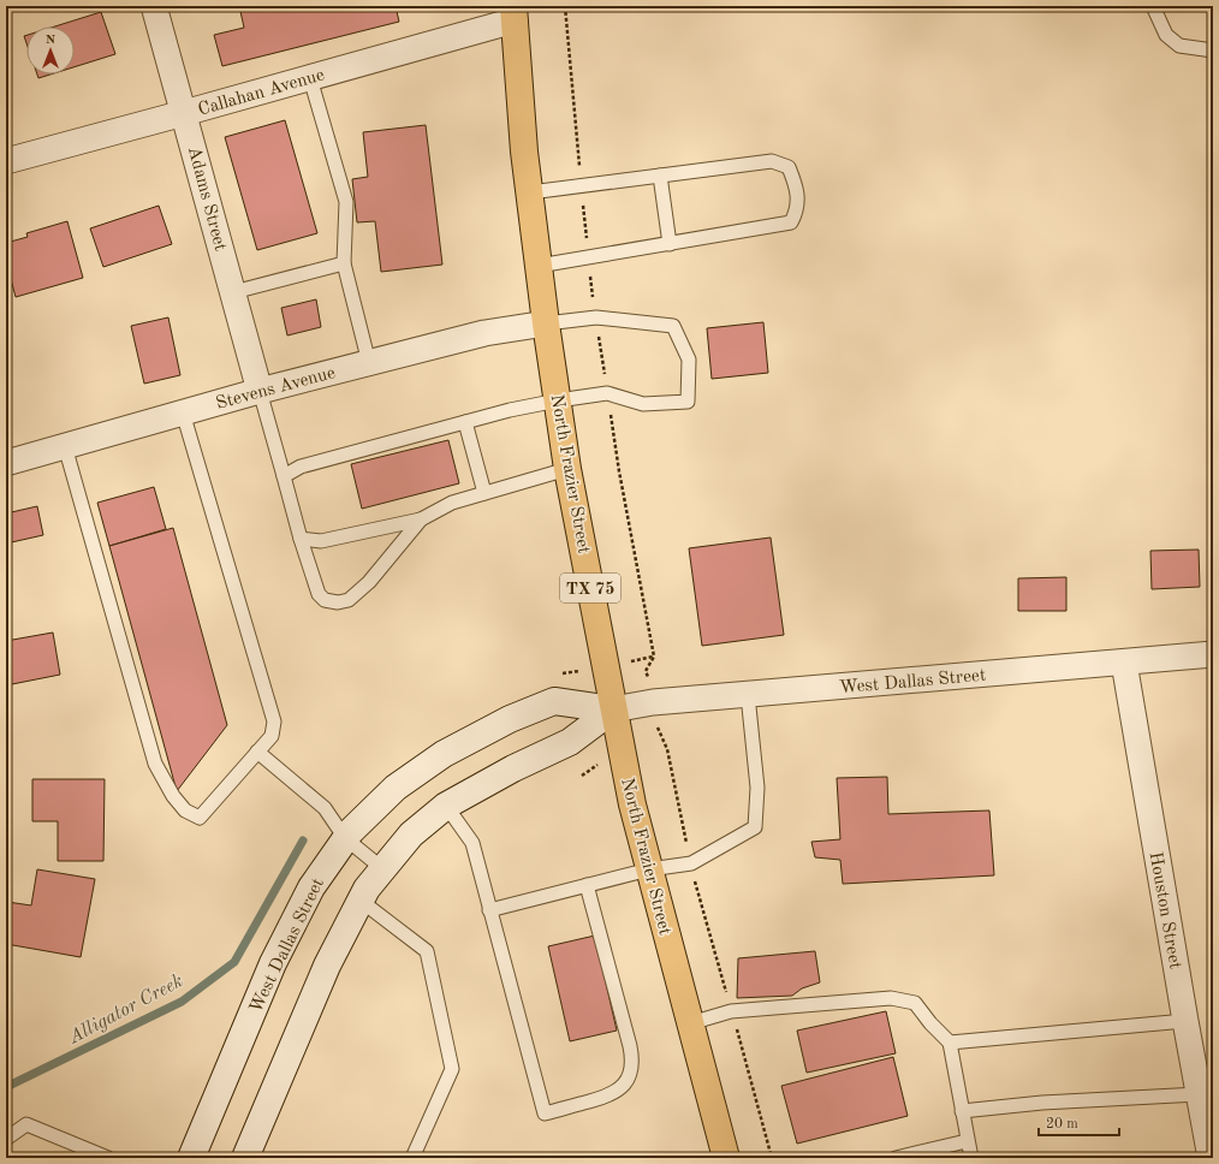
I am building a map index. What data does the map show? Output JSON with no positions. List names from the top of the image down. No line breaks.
{"streets":{"main road":["North Frazier Street","TX 75"],"street":["Callahan Avenue","Adams Street","Stevens Avenue","West Dallas Street","Houston Street"]},"crossings":[["Callahan Avenue","Adams Street"],["Callahan Avenue","North Frazier Street"],["Adams Street","Stevens Avenue"],["Stevens Avenue","North Frazier Street"],["North Frazier Street","West Dallas Street"],["West Dallas Street","Houston Street"]],"water":["Alligator Creek"],"scale_bar":"20 m","north":"top"}
